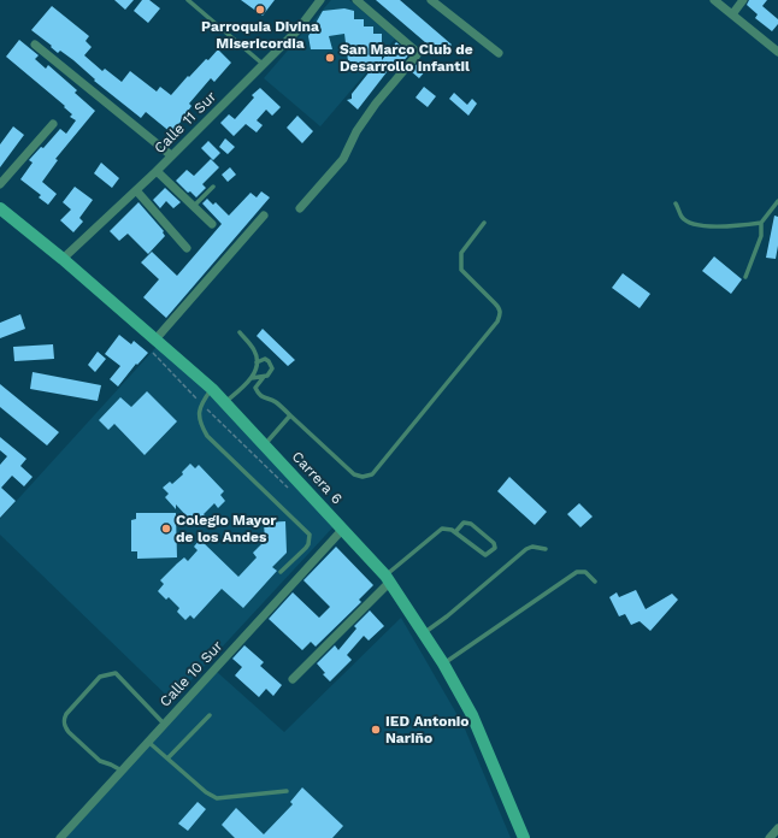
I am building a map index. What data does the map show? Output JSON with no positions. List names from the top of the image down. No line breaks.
{"streets":{"main road":["Carrera 6"],"street":["Calle 11 Sur","Calle 10 Sur"]},"crossings":[["Calle 11 Sur","Carrera 6"],["Carrera 6","Calle 10 Sur"]],"places":["Parroquia Divina Misericordia","San Marco Club de Desarrollo Infantil","Colegio Mayor de los Andes","IED Antonio Nariño"]}
